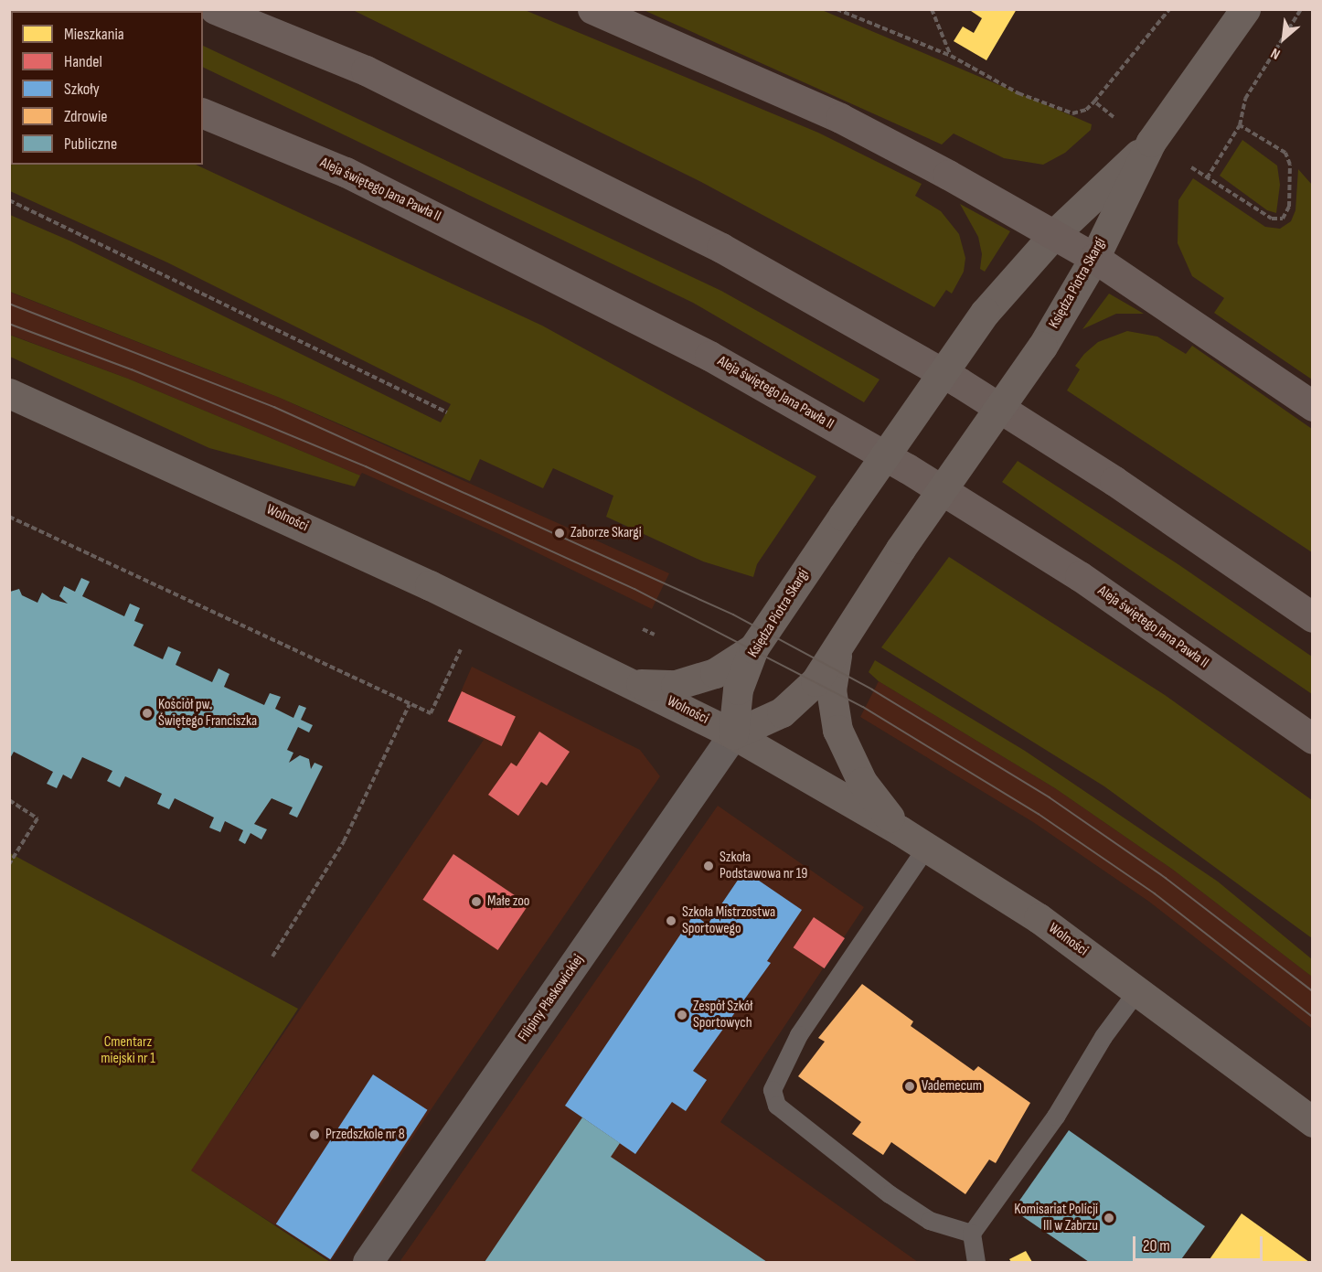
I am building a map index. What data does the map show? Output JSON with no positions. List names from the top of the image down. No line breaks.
{"streets":{"main road":["Aleja świętego Jana Pawła II"],"street":["Księdza Piotra Skargi","Wolności","Filipiny Płaskowickiej"]},"crossings":[["Księdza Piotra Skargi","Wolności"],["Księdza Piotra Skargi","Filipiny Płaskowickiej"],["Wolności","Filipiny Płaskowickiej"]],"parks":["Cmentarz miejski nr 1"],"places":["Zaborze Skargi","Kościół pw. Świętego Franciszka","Szkoła Podstawowa nr 19","Małe zoo","Szkoła Mistrzostwa Sportowego","Zespół Szkół Sportowych","Vademecum","Przedszkole nr 8","Komisariat Policji III w Zabrzu"],"legend":["Mieszkania","Handel","Szkoły","Zdrowie","Publiczne"],"scale_bar":"20 m","north":"bottom left"}
